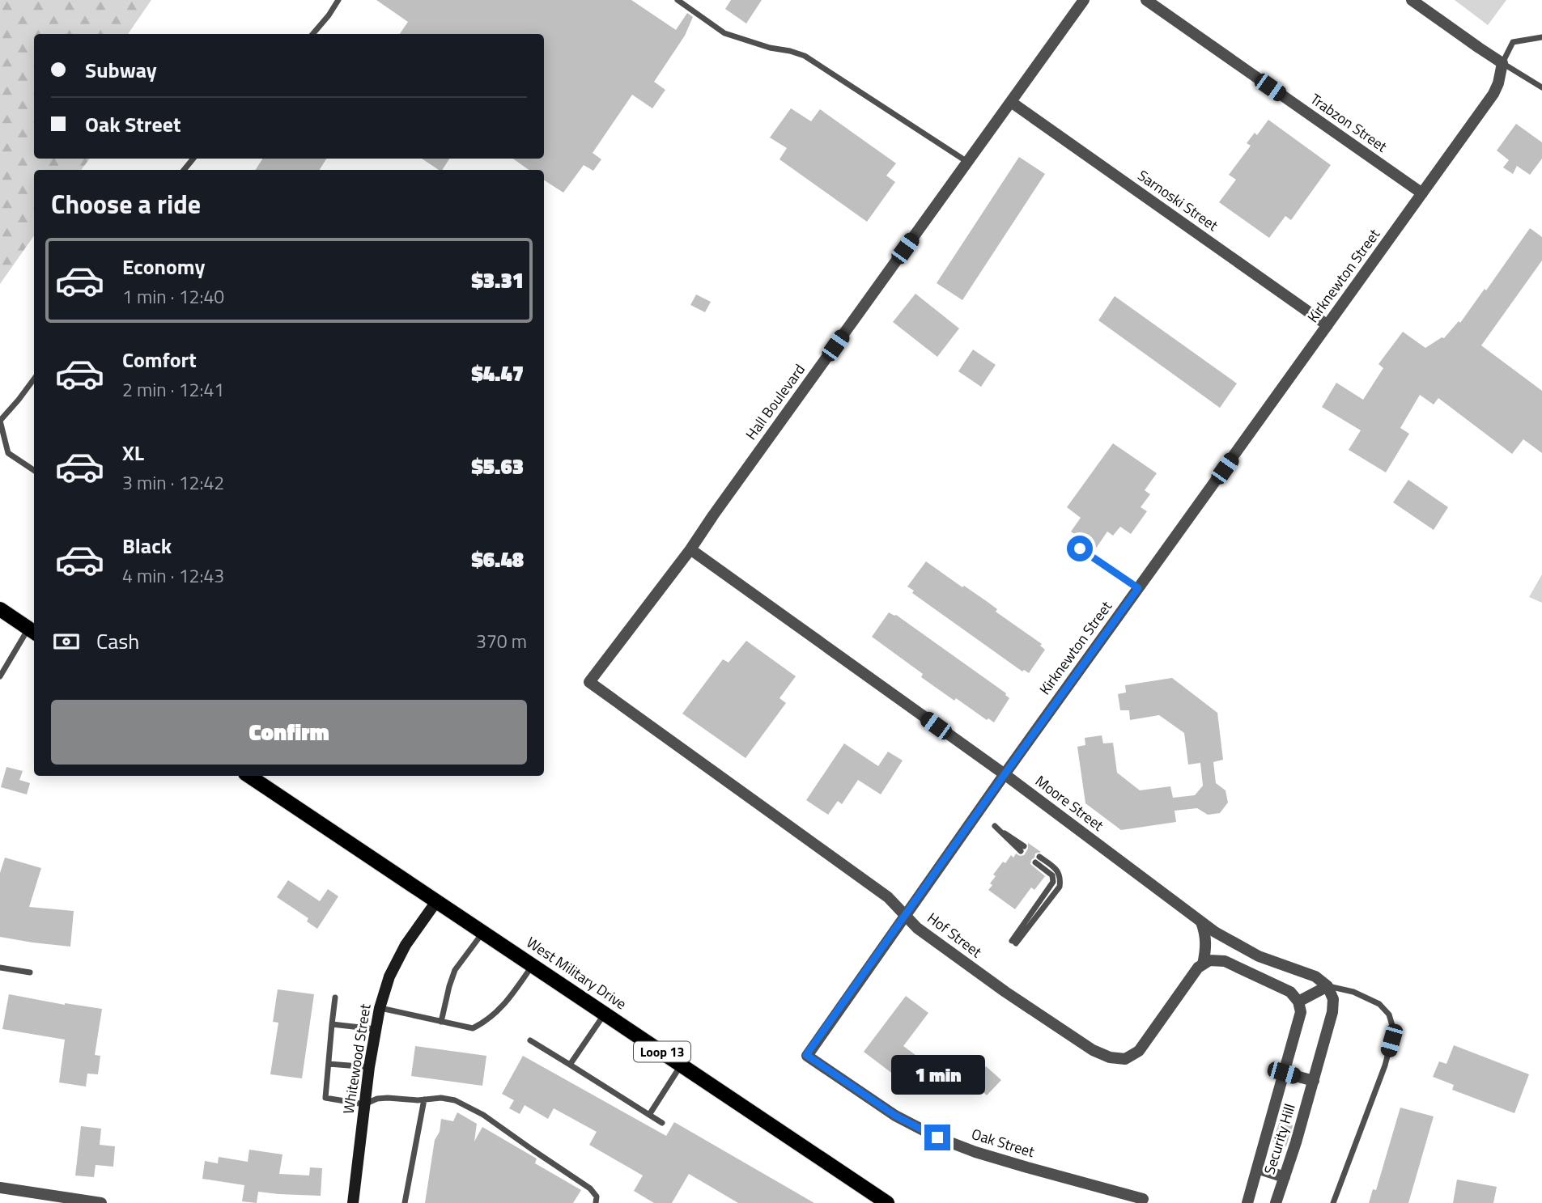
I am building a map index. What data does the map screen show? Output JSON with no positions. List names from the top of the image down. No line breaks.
{"streets":{"main road":["West Military Drive","Loop 13"],"street":["Trabzon Street","Sarnoski Street","Kirknewton Street","Hall Boulevard","Moore Street","Hof Street","Whitewood Street","Security Hill","Oak Street"]},"crossings":[["Trabzon Street","Kirknewton Street"],["Sarnoski Street","Kirknewton Street"],["Sarnoski Street","Hall Boulevard"],["Kirknewton Street","Moore Street"],["Kirknewton Street","Hof Street"],["Kirknewton Street","Oak Street"],["Hall Boulevard","Moore Street"],["Hall Boulevard","Hof Street"],["Moore Street","Security Hill"],["West Military Drive","Whitewood Street"]],"page":{"banner":["Subway","Oak Street"],"heading":"Choose a ride","list":[{"name":"Economy","note":"1 min · 12:40","value":"$3.31"},{"name":"Comfort","note":"2 min · 12:41","value":"$4.47"},{"name":"XL","note":"3 min · 12:42","value":"$5.63"},{"name":"Black","note":"4 min · 12:43","value":"$6.48"}],"pay":["Cash","370 m"],"buttons":"Confirm","bubble":"1 min"}}
